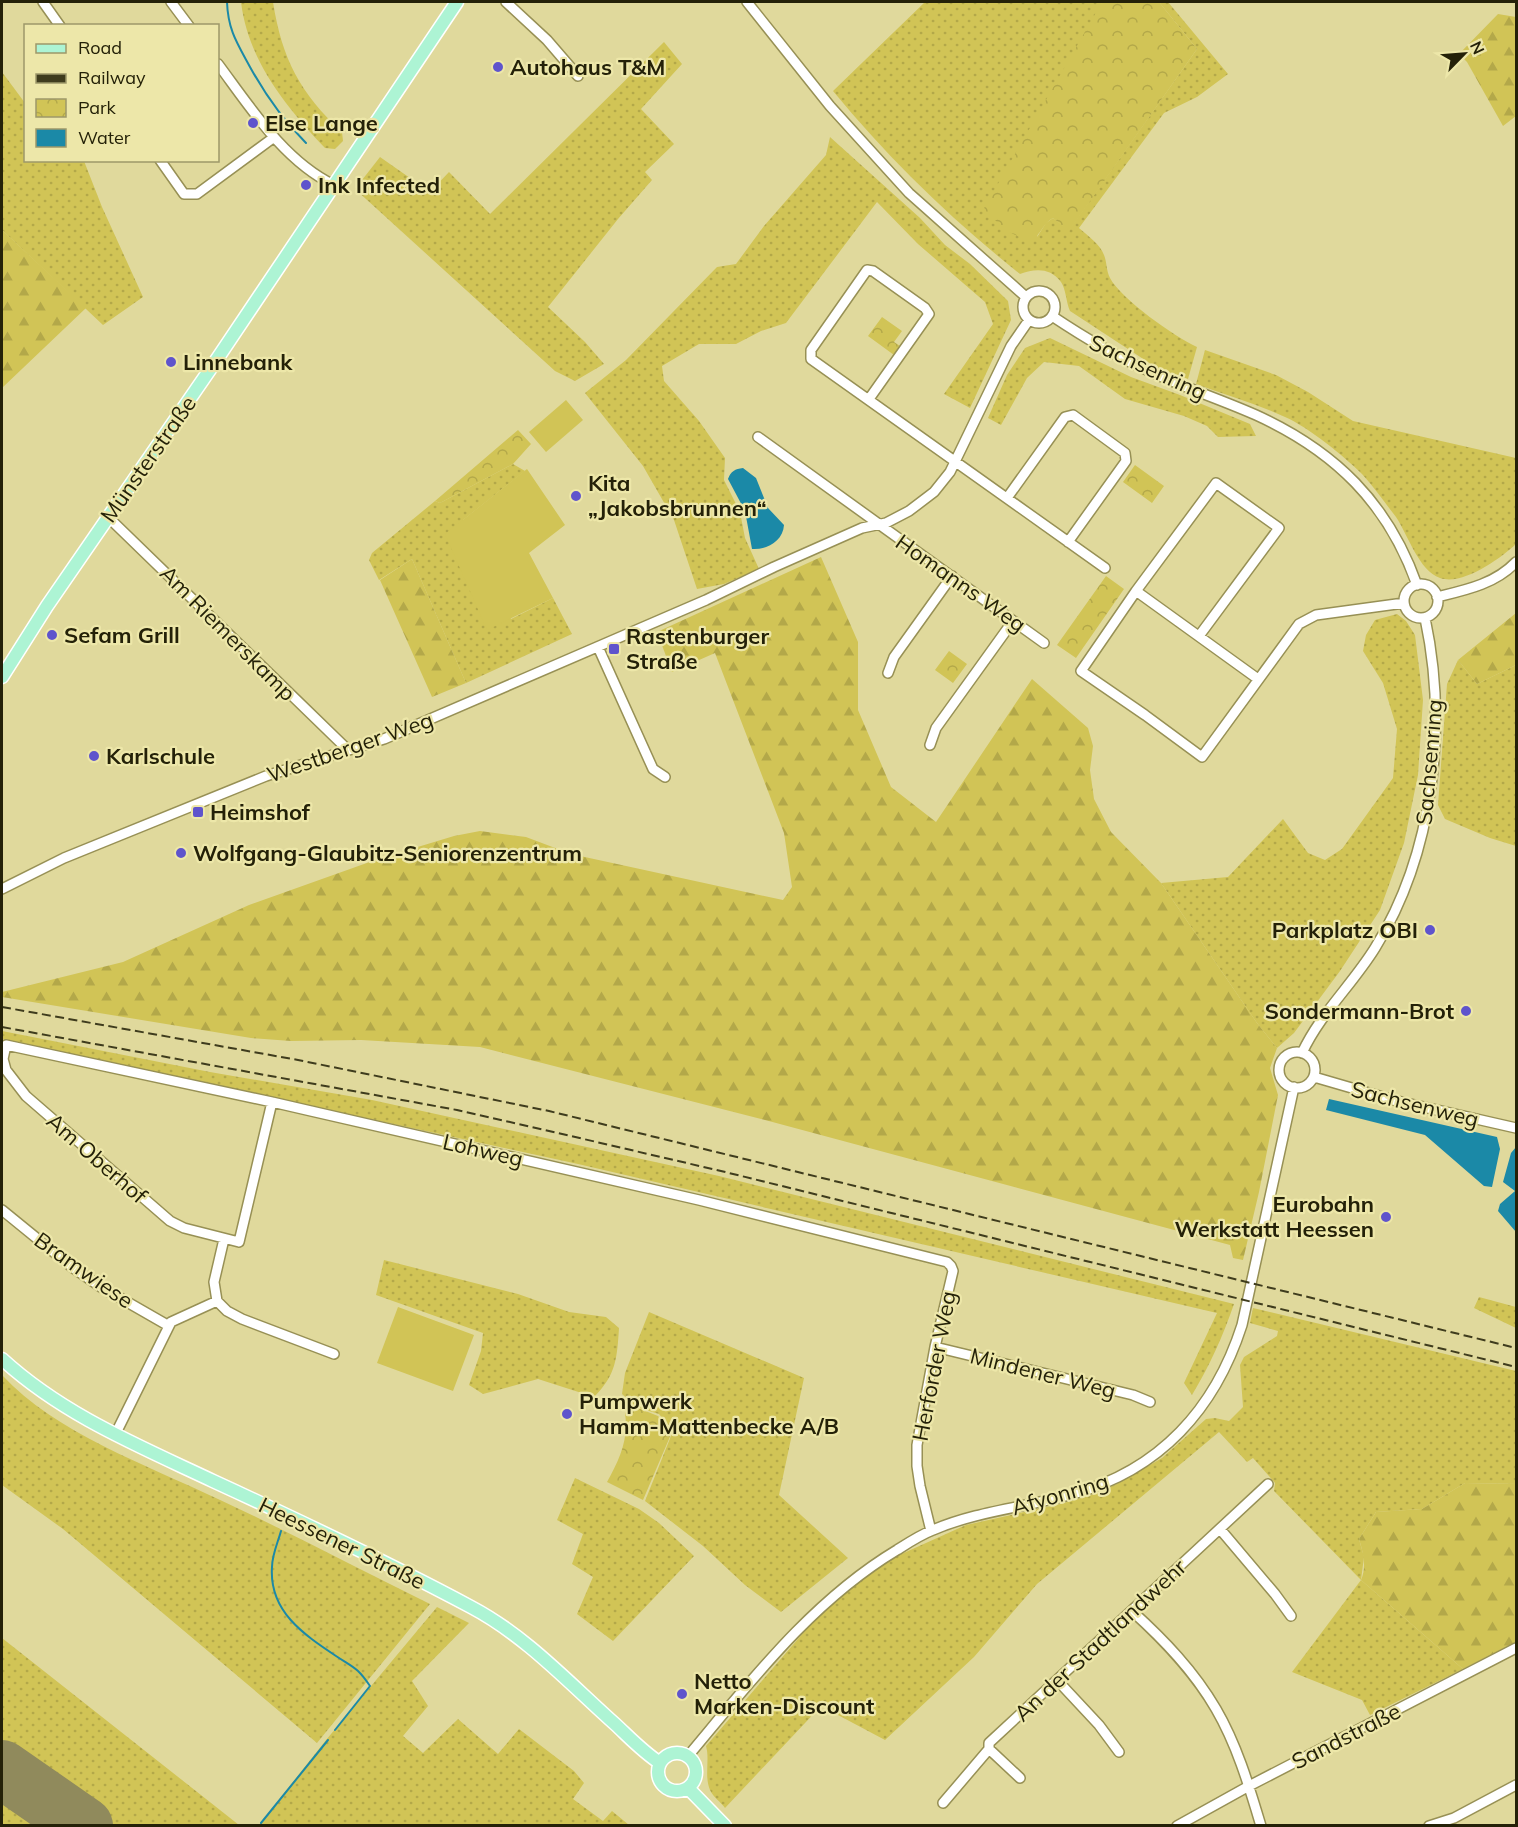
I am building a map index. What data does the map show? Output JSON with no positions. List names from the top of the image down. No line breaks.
{"streets":{"main road":["Münsterstraße","Heessener Straße"],"street":["Sachsenring","Homanns Weg","Am Riemerskamp","Westberger Weg","Sachsenweg","Lohweg","Am Oberhof","Bramwiese","Herforder Weg","Mindener Weg","Afyonring","An der Stadtlandwehr","Sandstraße"]},"crossings":[["Sachsenring","Westberger Weg"],["Sachsenring","Sachsenweg"],["Sachsenring","Afyonring"],["Münsterstraße","Am Riemerskamp"],["Homanns Weg","Westberger Weg"],["Am Riemerskamp","Westberger Weg"],["Sachsenweg","Afyonring"],["Lohweg","Am Oberhof"],["Lohweg","Herforder Weg"],["Herforder Weg","Mindener Weg"],["Herforder Weg","Afyonring"],["Afyonring","Heessener Straße"]],"places":{"other":["Autohaus T&M","Else Lange","Ink Infected","Linnebank","Kita „Jakobsbrunnen“","Sefam Grill","Karlschule","Wolfgang-Glaubitz-Seniorenzentrum","Parkplatz OBI","Sondermann-Brot","Eurobahn Werkstatt Heessen","Pumpwerk Hamm-Mattenbecke A/B","Netto Marken-Discount"],"transit":["Rastenburger Straße","Heimshof"]},"legend":["Road","Railway","Park","Water"],"north":"top right"}
